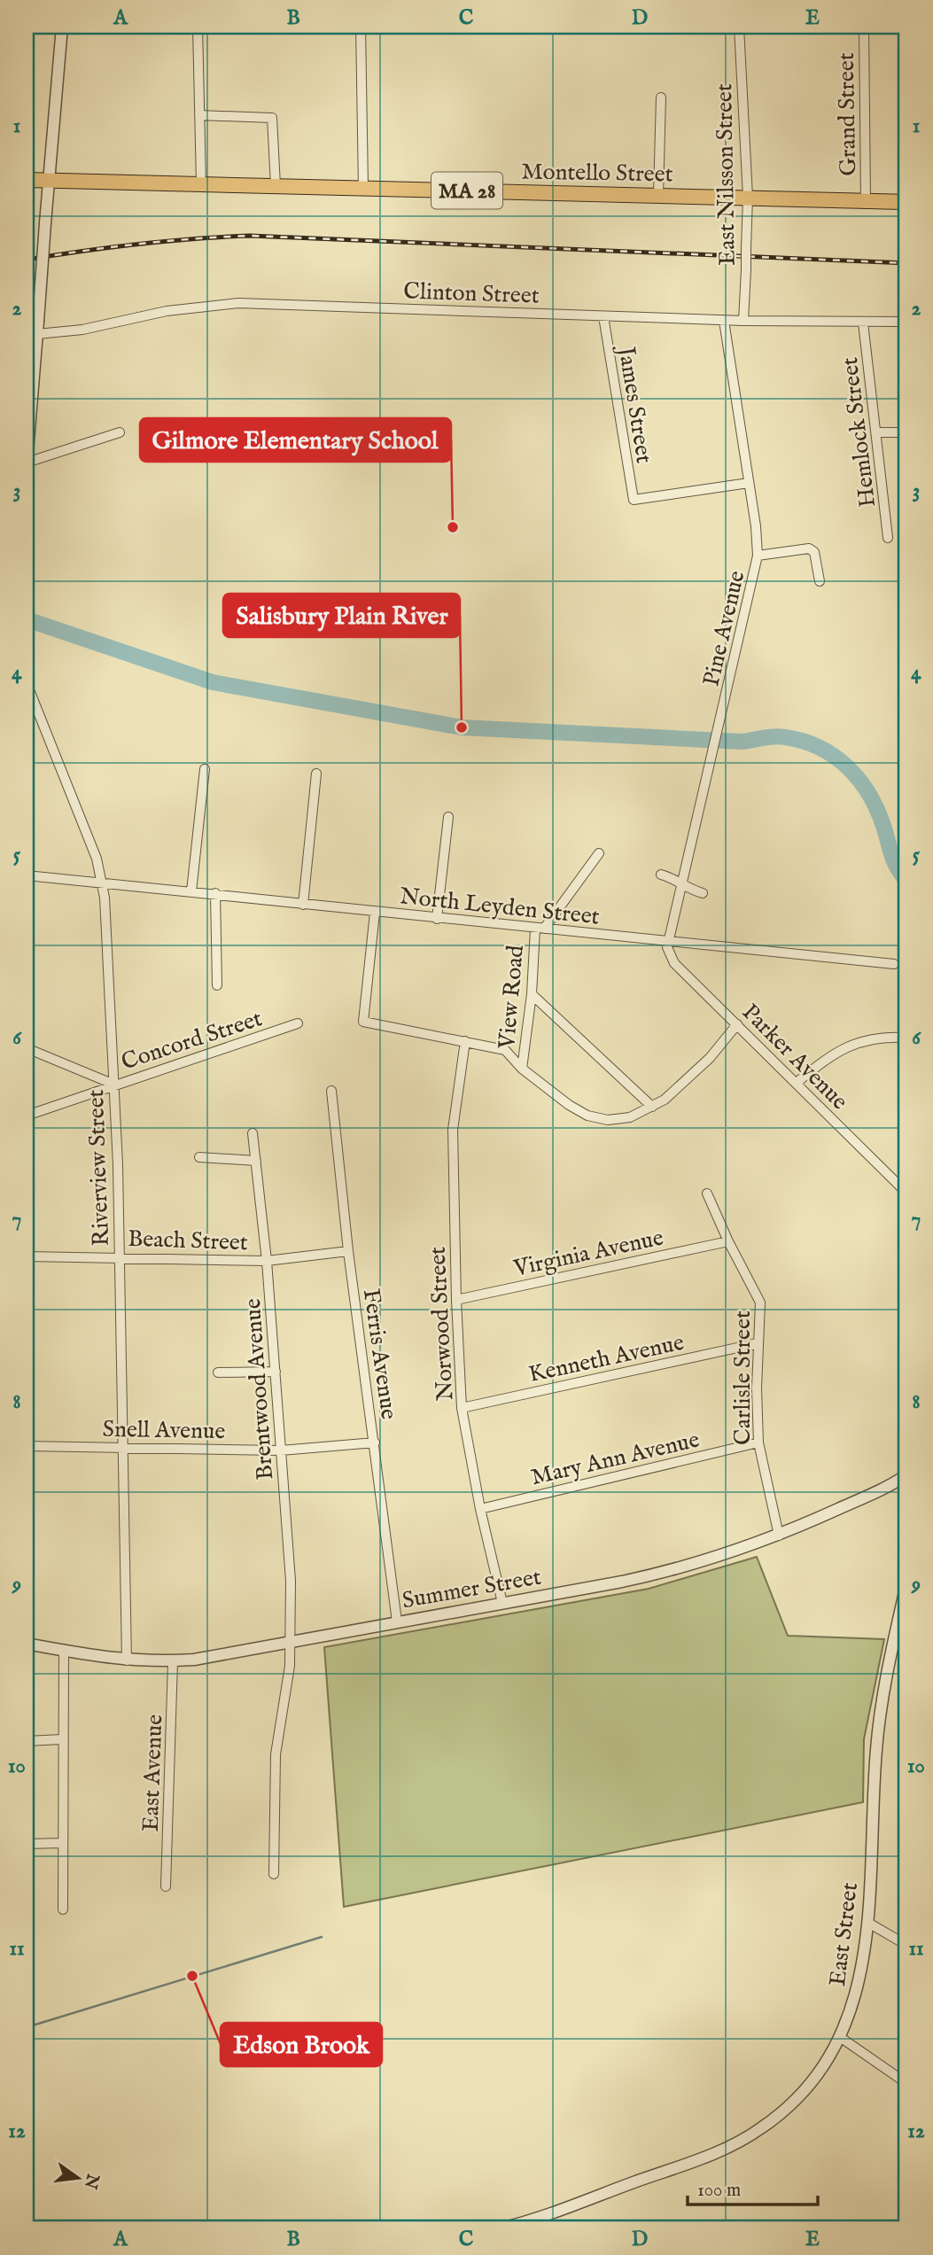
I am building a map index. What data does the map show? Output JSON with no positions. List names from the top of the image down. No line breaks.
{"streets":{"main road":["Montello Street","MA 28"],"street":["Grand Street","East Nilsson Street","Clinton Street","James Street","Hemlock Street","Pine Avenue","North Leyden Street","View Road","Concord Street","Parker Avenue","Riverview Street","Beach Street","Virginia Avenue","Norwood Street","Ferris Avenue","Kenneth Avenue","Carlisle Street","Brentwood Avenue","Snell Avenue","Mary Ann Avenue","Summer Street","East Avenue","East Street"]},"crossings":[["Grand Street","Montello Street"],["Montello Street","East Nilsson Street"],["East Nilsson Street","Clinton Street"],["Clinton Street","James Street"],["Clinton Street","Hemlock Street"],["Clinton Street","Pine Avenue"],["James Street","Pine Avenue"],["Pine Avenue","North Leyden Street"],["Pine Avenue","Parker Avenue"],["North Leyden Street","View Road"],["North Leyden Street","Parker Avenue"],["North Leyden Street","Riverview Street"],["Concord Street","Riverview Street"],["Riverview Street","Beach Street"],["Riverview Street","Snell Avenue"],["Riverview Street","Summer Street"],["Beach Street","Ferris Avenue"],["Beach Street","Brentwood Avenue"],["Virginia Avenue","Norwood Street"],["Virginia Avenue","Carlisle Street"],["Norwood Street","Kenneth Avenue"],["Norwood Street","Mary Ann Avenue"],["Norwood Street","Summer Street"],["Ferris Avenue","Snell Avenue"],["Ferris Avenue","Summer Street"],["Kenneth Avenue","Carlisle Street"],["Carlisle Street","Mary Ann Avenue"],["Carlisle Street","Summer Street"],["Brentwood Avenue","Snell Avenue"],["Brentwood Avenue","Summer Street"],["Summer Street","East Avenue"]],"places":["Gilmore Elementary School","Salisbury Plain River","Edson Brook"],"scale_bar":"100 m","north":"right","grid":{"columns":["A","B","C","D","E"],"rows":["1","2","3","4","5","6","7","8","9","10","11","12"]}}
